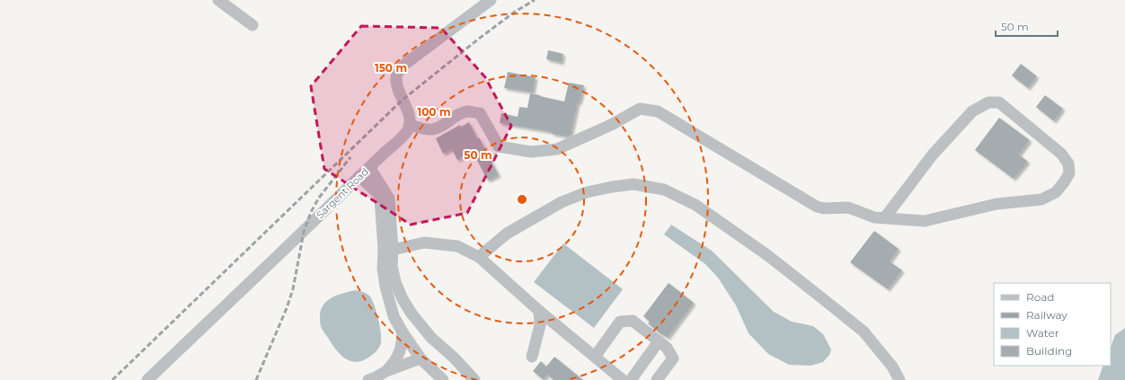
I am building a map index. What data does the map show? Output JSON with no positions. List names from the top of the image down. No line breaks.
{"streets":{"street":["Sargent Road"]},"legend":["Road","Railway","Water","Building"],"scale_bar":"50 m","rings":["150 m","100 m","50 m"]}
